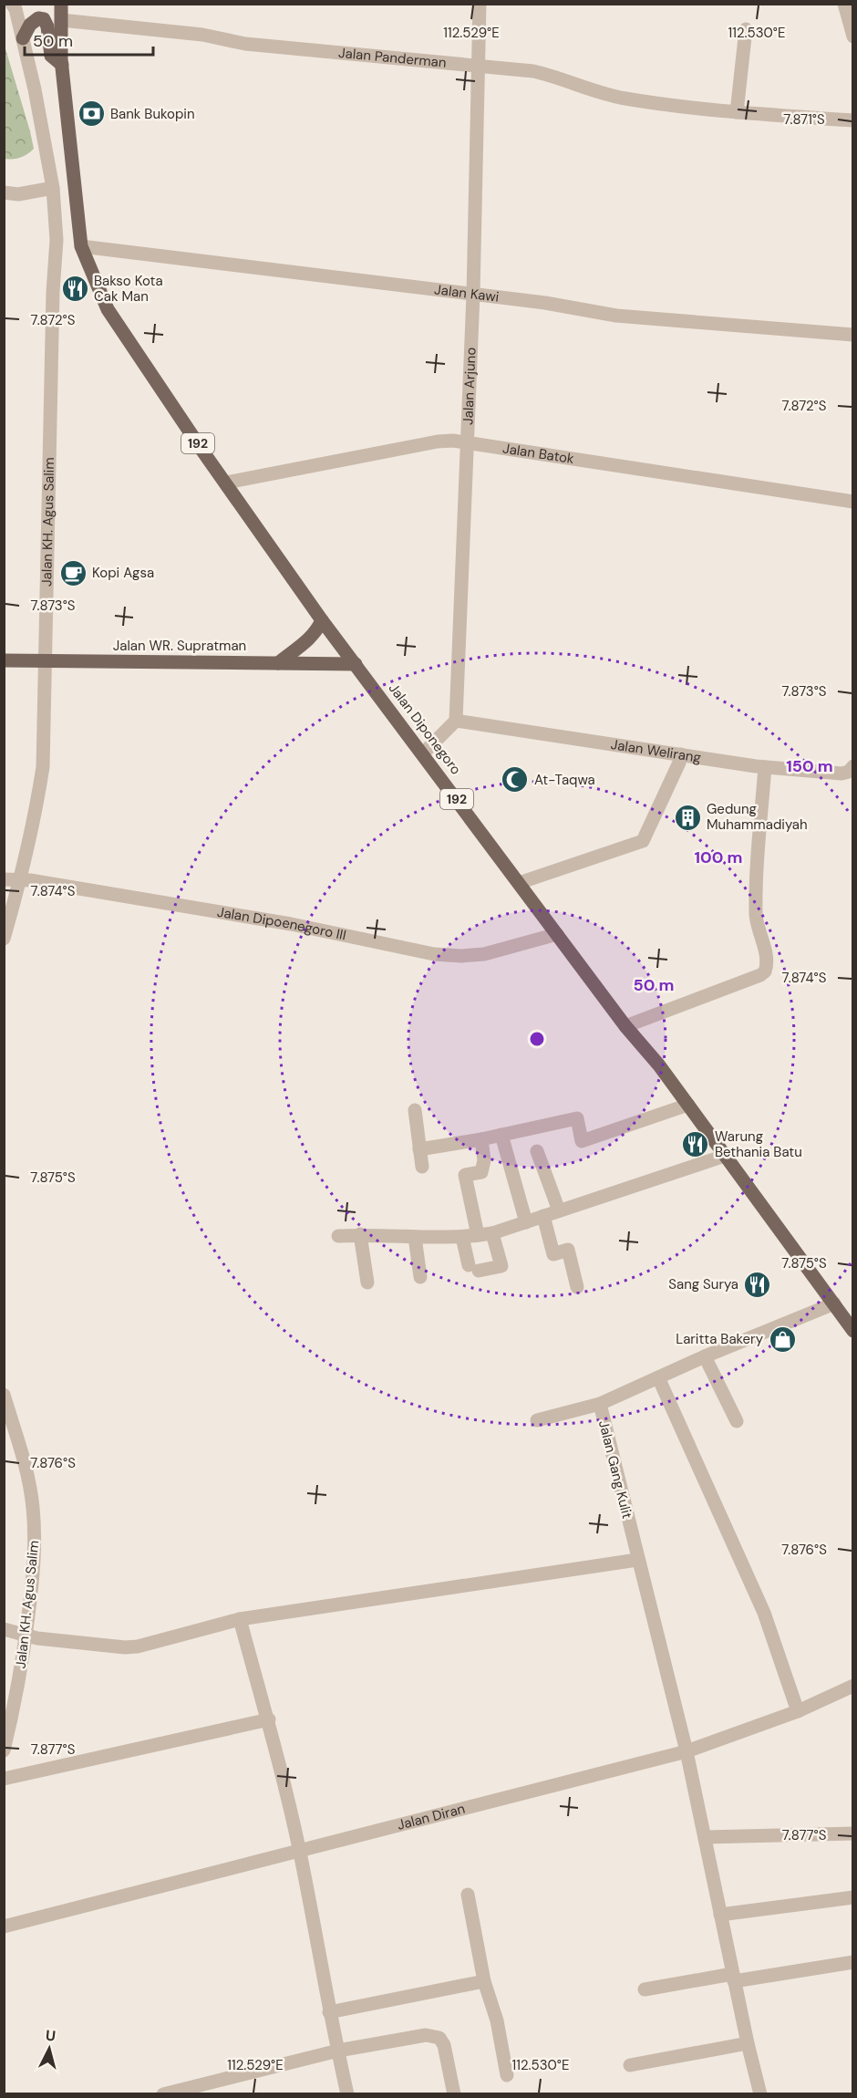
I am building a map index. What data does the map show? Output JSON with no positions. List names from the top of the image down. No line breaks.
{"streets":{"main road":["192","Jalan WR. Supratman","Jalan Diponegoro"],"street":["Jalan Panderman","Jalan Kawi","Jalan Arjuno","Jalan Batok","Jalan KH. Agus Salim","Jalan Welirang","Jalan Dipoenegoro III","Jalan Gang Kulit","Jalan Diran"]},"crossings":[["Jalan Panderman","Jalan Arjuno"],["Jalan Panderman","Jalan Diponegoro"],["Jalan Kawi","Jalan Arjuno"],["Jalan Kawi","Jalan Diponegoro"],["Jalan Arjuno","Jalan Batok"],["Jalan Arjuno","Jalan Welirang"],["Jalan Batok","Jalan Diponegoro"],["Jalan KH. Agus Salim","Jalan WR. Supratman"],["Jalan KH. Agus Salim","Jalan Dipoenegoro III"],["Jalan WR. Supratman","Jalan Diponegoro"],["Jalan Diponegoro","Jalan Dipoenegoro III"],["Jalan Diponegoro","Jalan Gang Kulit"],["Jalan Gang Kulit","Jalan Diran"]],"places":{"bank":["Bank Bukopin"],"restaurant":["Bakso Kota Cak Man","Warung Bethania Batu","Sang Surya"],"cafe":["Kopi Agsa"],"mosque":["At-Taqwa"],"building":["Gedung Muhammadiyah"],"shop":["Laritta Bakery"]},"scale_bar":"50 m","north":"top","coordinates":["112.529°E","112.530°E","7.871°S","7.872°S","7.873°S","7.874°S","7.875°S","7.876°S","7.877°S"],"rings":["150 m","100 m","50 m"]}
